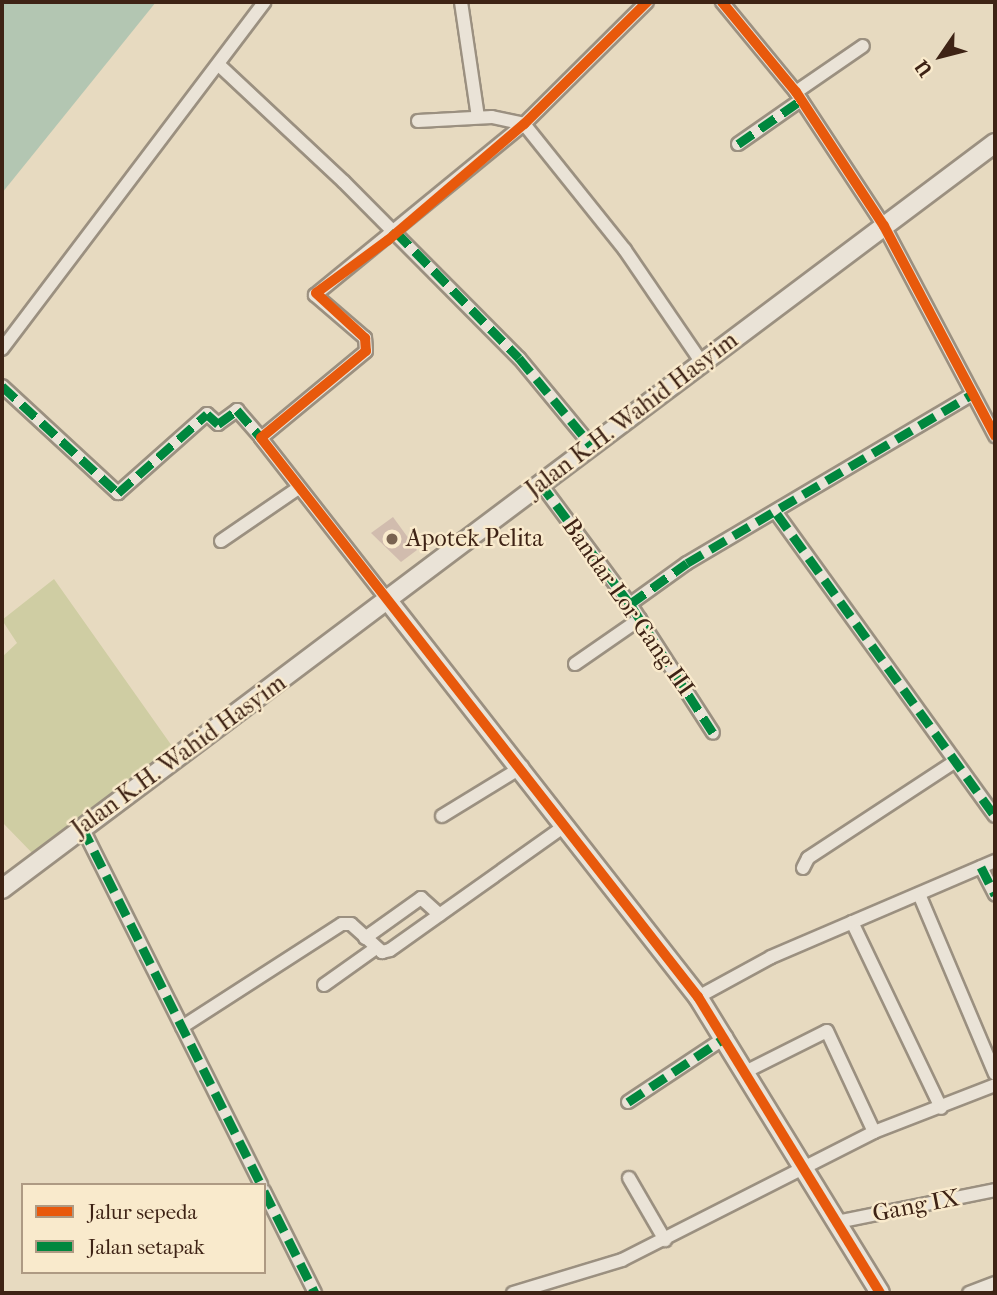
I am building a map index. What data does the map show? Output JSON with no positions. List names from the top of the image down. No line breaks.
{"streets":{"main road":["Jalan K.H. Wahid Hasyim"],"street":["Bandar Lor Gang III","Gang IX"]},"crossings":[["Jalan K.H. Wahid Hasyim","Bandar Lor Gang III"]],"places":["Apotek Pelita"],"legend":["Jalur sepeda","Jalan setapak"],"north":"bottom left"}
